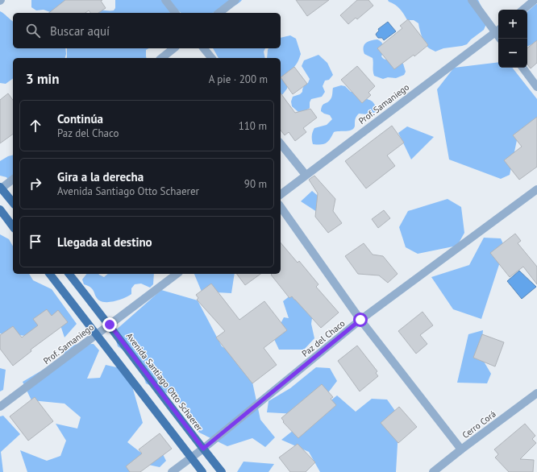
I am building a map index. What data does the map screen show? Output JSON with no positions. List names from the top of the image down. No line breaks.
{"streets":{"main road":["Avenida Santiago Otto Schaerer"],"street":["Prof. Samaniego","Paz del Chaco","Cerro Corá"]},"crossings":[["Prof. Samaniego","Avenida Santiago Otto Schaerer"],["Paz del Chaco","Avenida Santiago Otto Schaerer"]],"page":{"map_buttons":["+","−"],"search":"Buscar aquí","heading":["3 min","A pie · 200 m"],"list":[["Continúa","Paz del Chaco","110 m"],["Gira a la derecha","Avenida Santiago Otto Schaerer","90 m"],"Llegada al destino"]}}
